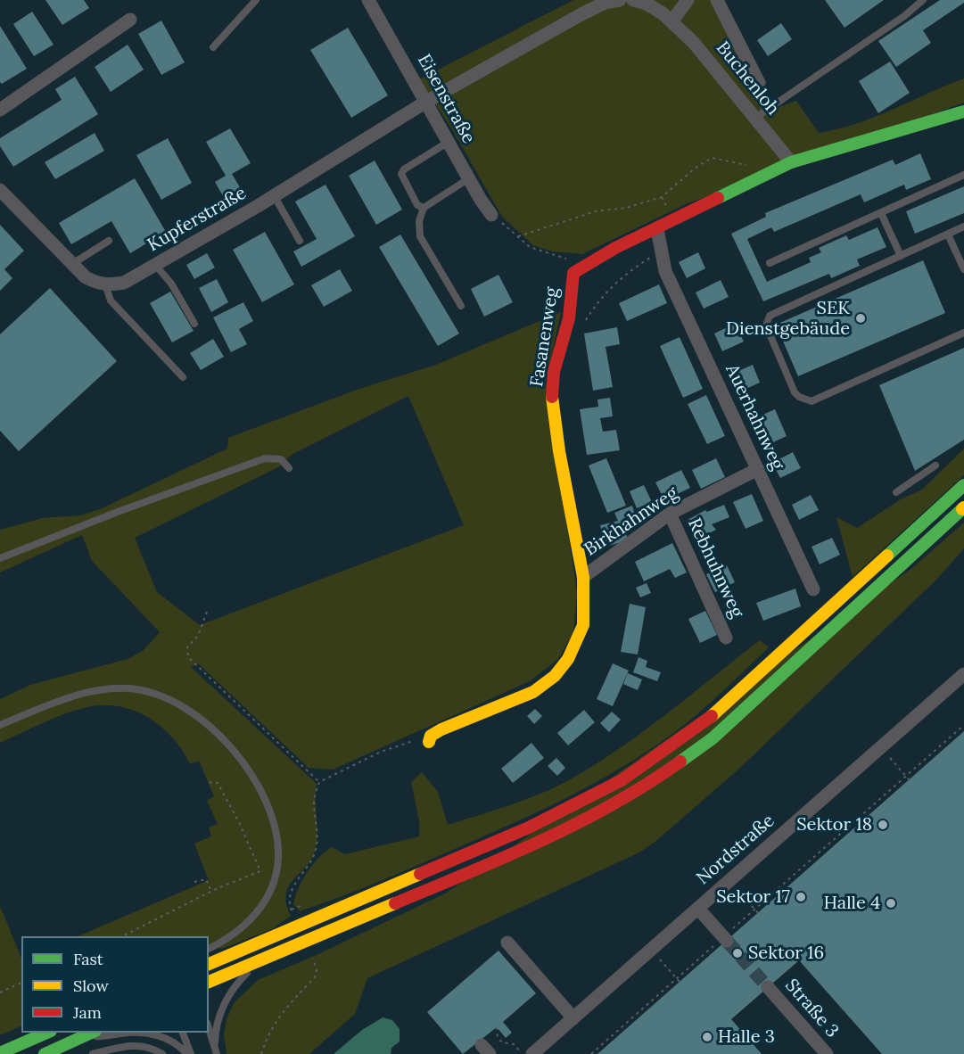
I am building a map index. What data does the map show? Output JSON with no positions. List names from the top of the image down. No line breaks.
{"streets":{"main road":["Fasanenweg"],"street":["Buchenloh","Eisenstraße","Kupferstraße","Auerhahnweg","Birkhahnweg","Rebhuhnweg","Nordstraße","Straße 3"]},"crossings":[["Eisenstraße","Kupferstraße"],["Fasanenweg","Birkhahnweg"],["Auerhahnweg","Birkhahnweg"],["Birkhahnweg","Rebhuhnweg"]],"places":["SEK Dienstgebäude","Sektor 18","Sektor 17","Halle 4","Sektor 16","Halle 3"],"legend":["Fast","Slow","Jam"]}
